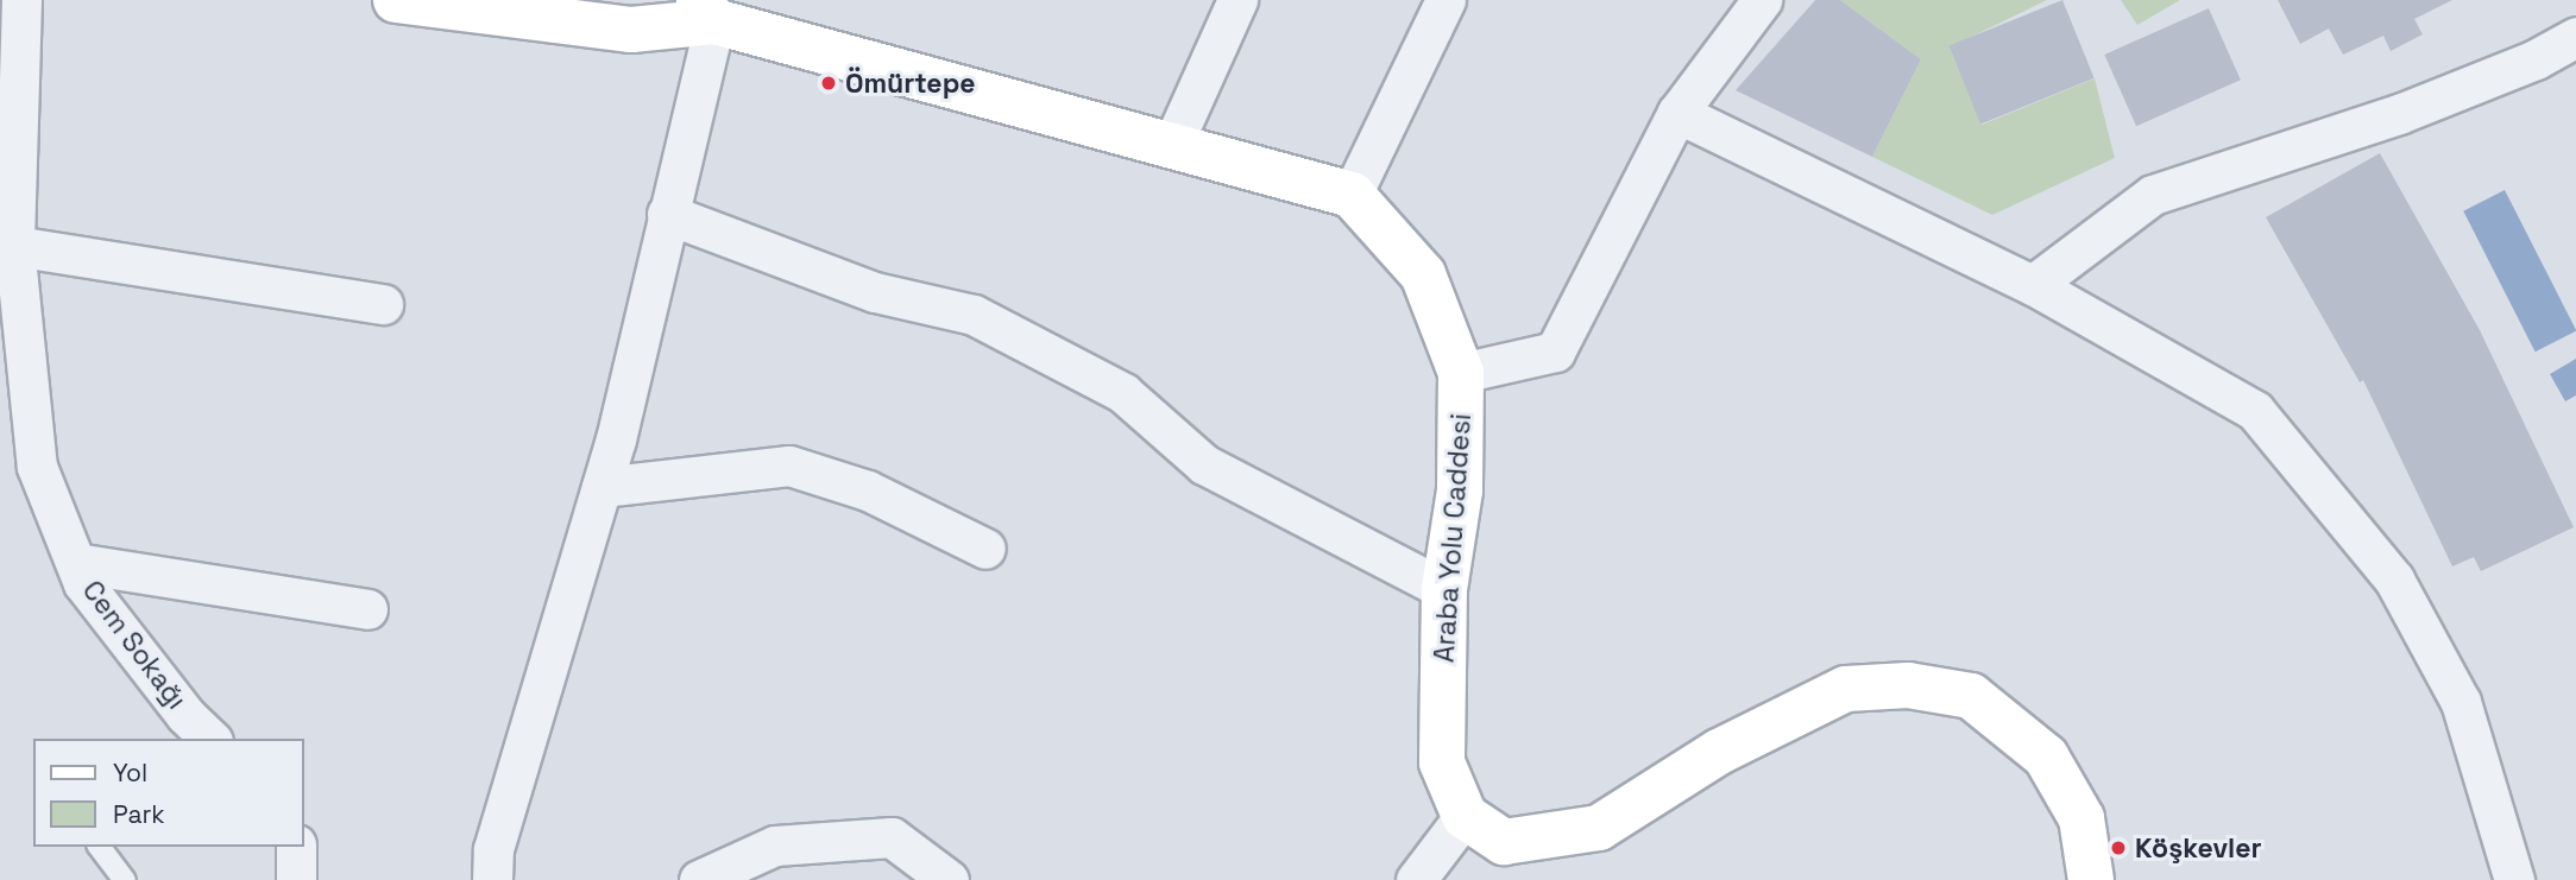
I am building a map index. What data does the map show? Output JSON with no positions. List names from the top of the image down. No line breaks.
{"streets":{"street":["Araba Yolu Caddesi","Cem Sokağı"]},"places":["Ömürtepe","Köşkevler"],"legend":["Yol","Park"]}
